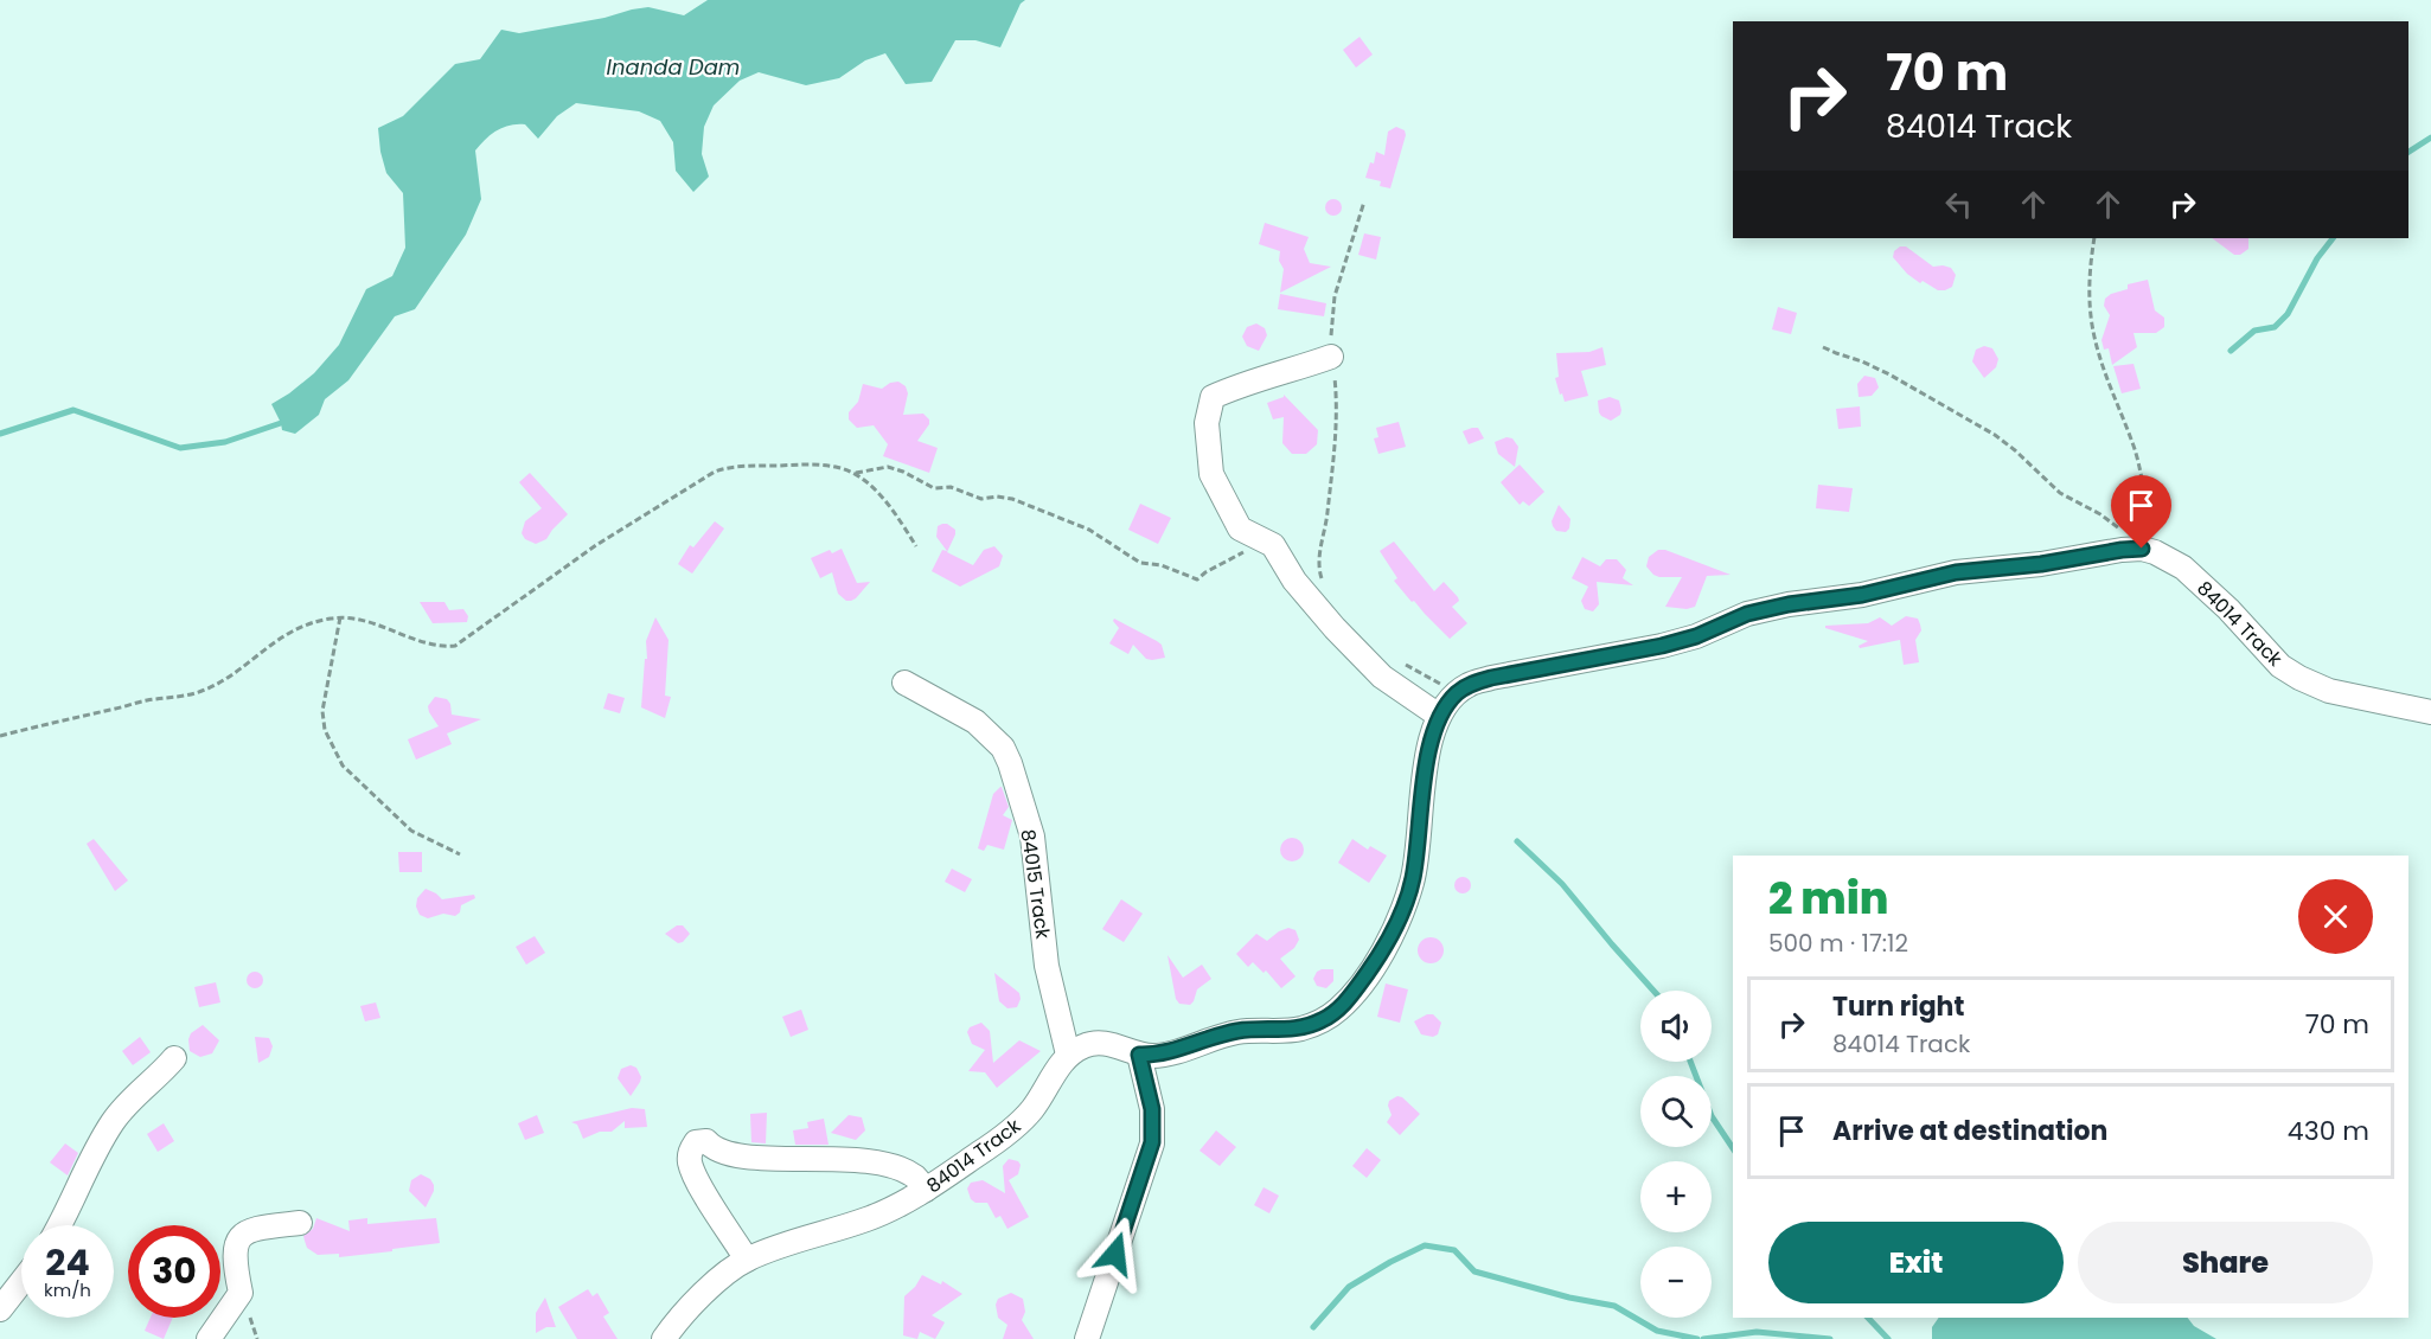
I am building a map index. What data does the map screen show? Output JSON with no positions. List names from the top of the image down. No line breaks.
{"streets":{"street":["84014 Track","84015 Track"]},"crossings":[["84014 Track","84015 Track"]],"water":["Inanda Dam"],"page":{"turn":["70 m","84014 Track"],"heading":["2 min","500 m · 17:12"],"list":[{"name":"Turn right","note":"84014 Track","value":"70 m"},{"name":"Arrive at destination","value":"430 m"}],"map_buttons":["+","−"],"buttons":["Exit","Share"],"speed":"24 km/h","limit":"30"}}
